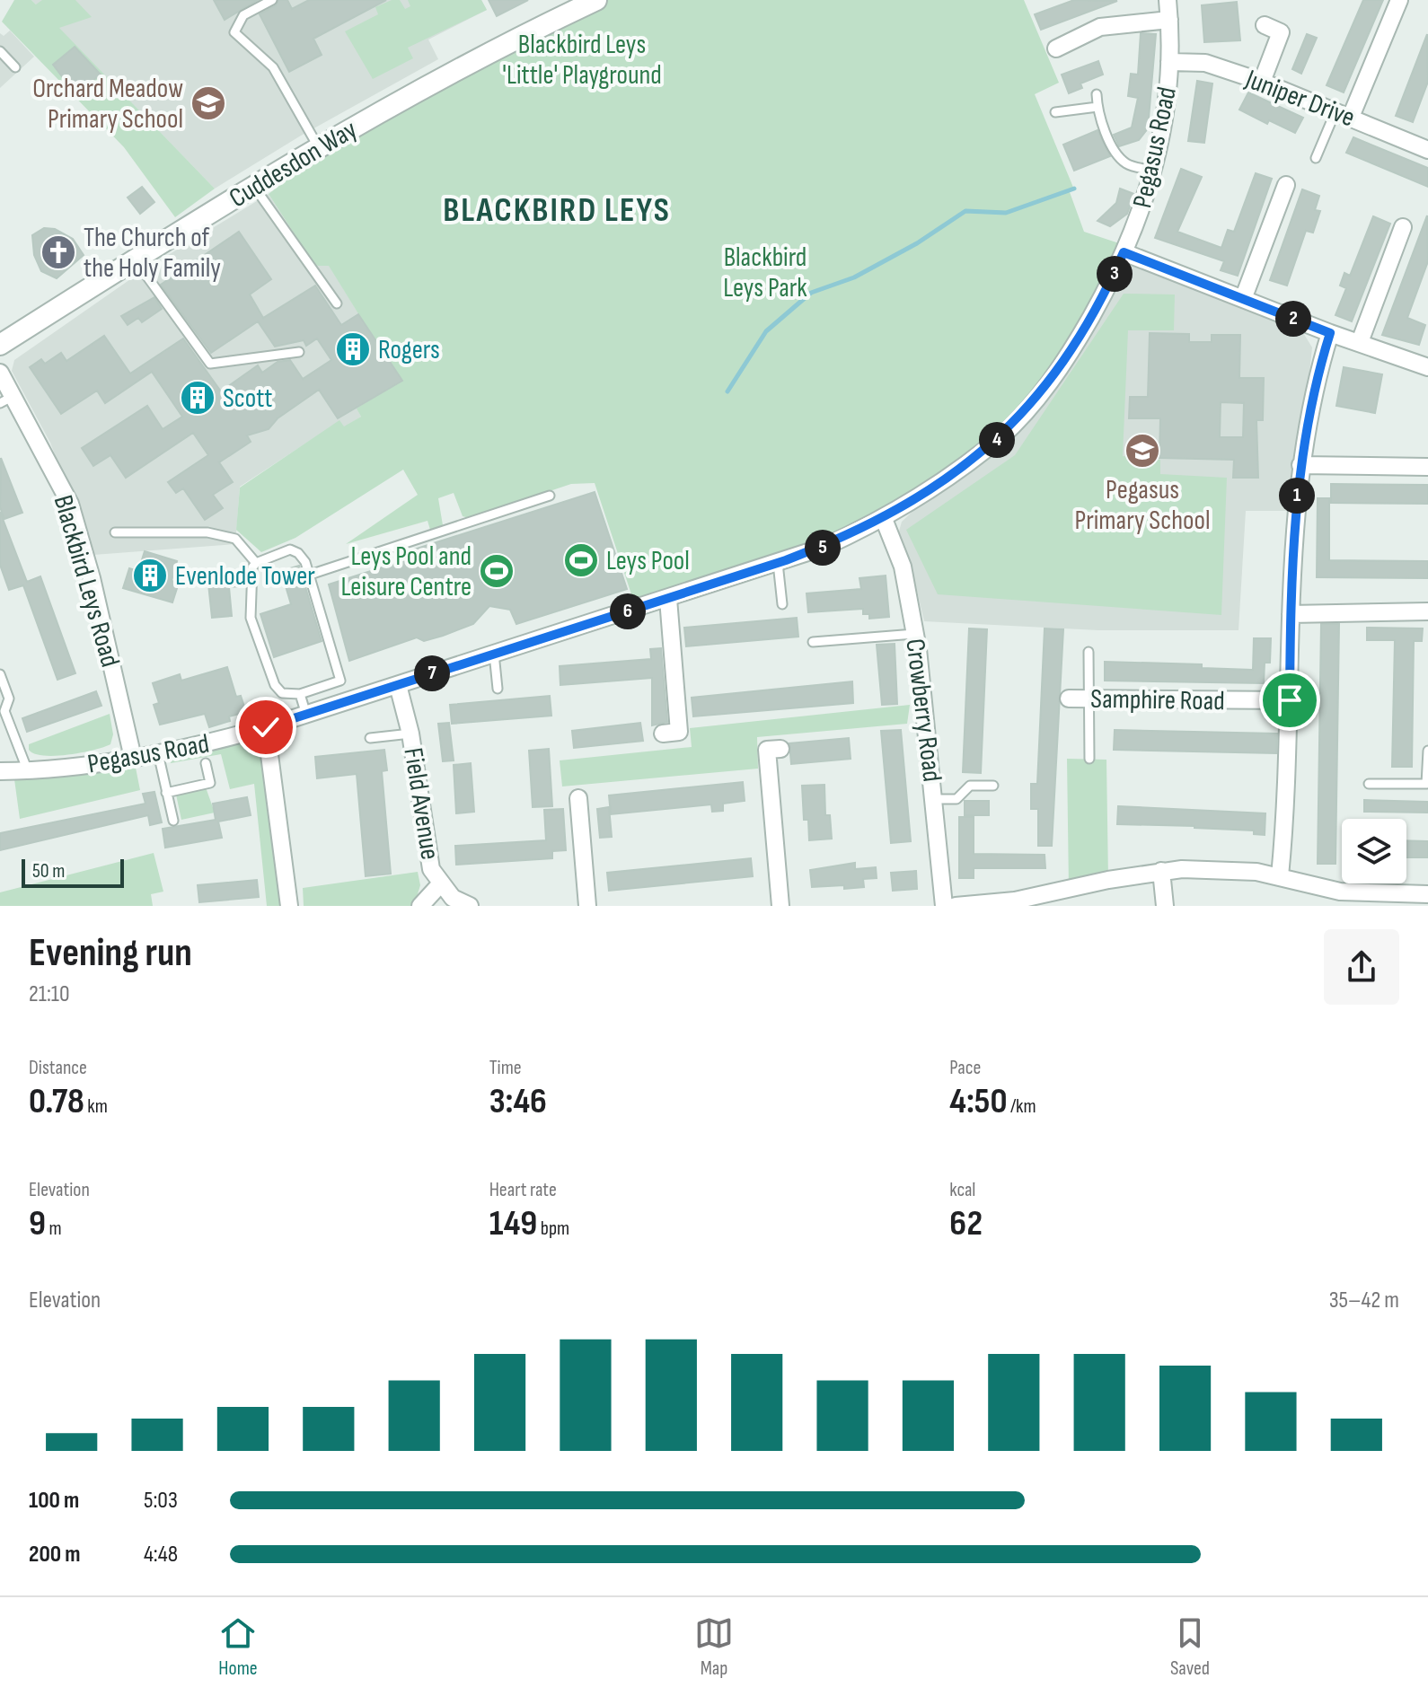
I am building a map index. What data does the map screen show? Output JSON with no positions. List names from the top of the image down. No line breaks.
{"streets":{"street":["Juniper Drive","Pegasus Road","Cuddesdon Way","Blackbird Leys Road","Samphire Road","Crowberry Road","Field Avenue"]},"crossings":[["Juniper Drive","Pegasus Road"],["Pegasus Road","Blackbird Leys Road"],["Pegasus Road","Crowberry Road"],["Pegasus Road","Field Avenue"]],"districts":["BLACKBIRD LEYS"],"parks":["Blackbird Leys 'Little' Playground","Blackbird Leys Park"],"places":{"school or university":["Orchard Meadow Primary School","Pegasus Primary School"],"church":["The Church of the Holy Family"],"building":["Rogers","Scott","Evenlode Tower"],"sports":["Leys Pool","Leys Pool and Leisure Centre"]},"scale_bar":"50 m","page":{"pins":["3","2","4","1","5","6","7"],"scale":"50 m","heading":["Evening run","21:10"],"stats":[["Distance","0.78 km"],["Time","3:46"],["Pace","4:50 /km"],["Elevation","9 m"],["Heart rate","149 bpm"],["kcal","62"]],"chart":["Elevation","35–42 m"],"list":[{"name":"100 m","note":"5:03"},{"name":"200 m","note":"4:48"}],"tabs":["Home","Map","Saved"]}}
